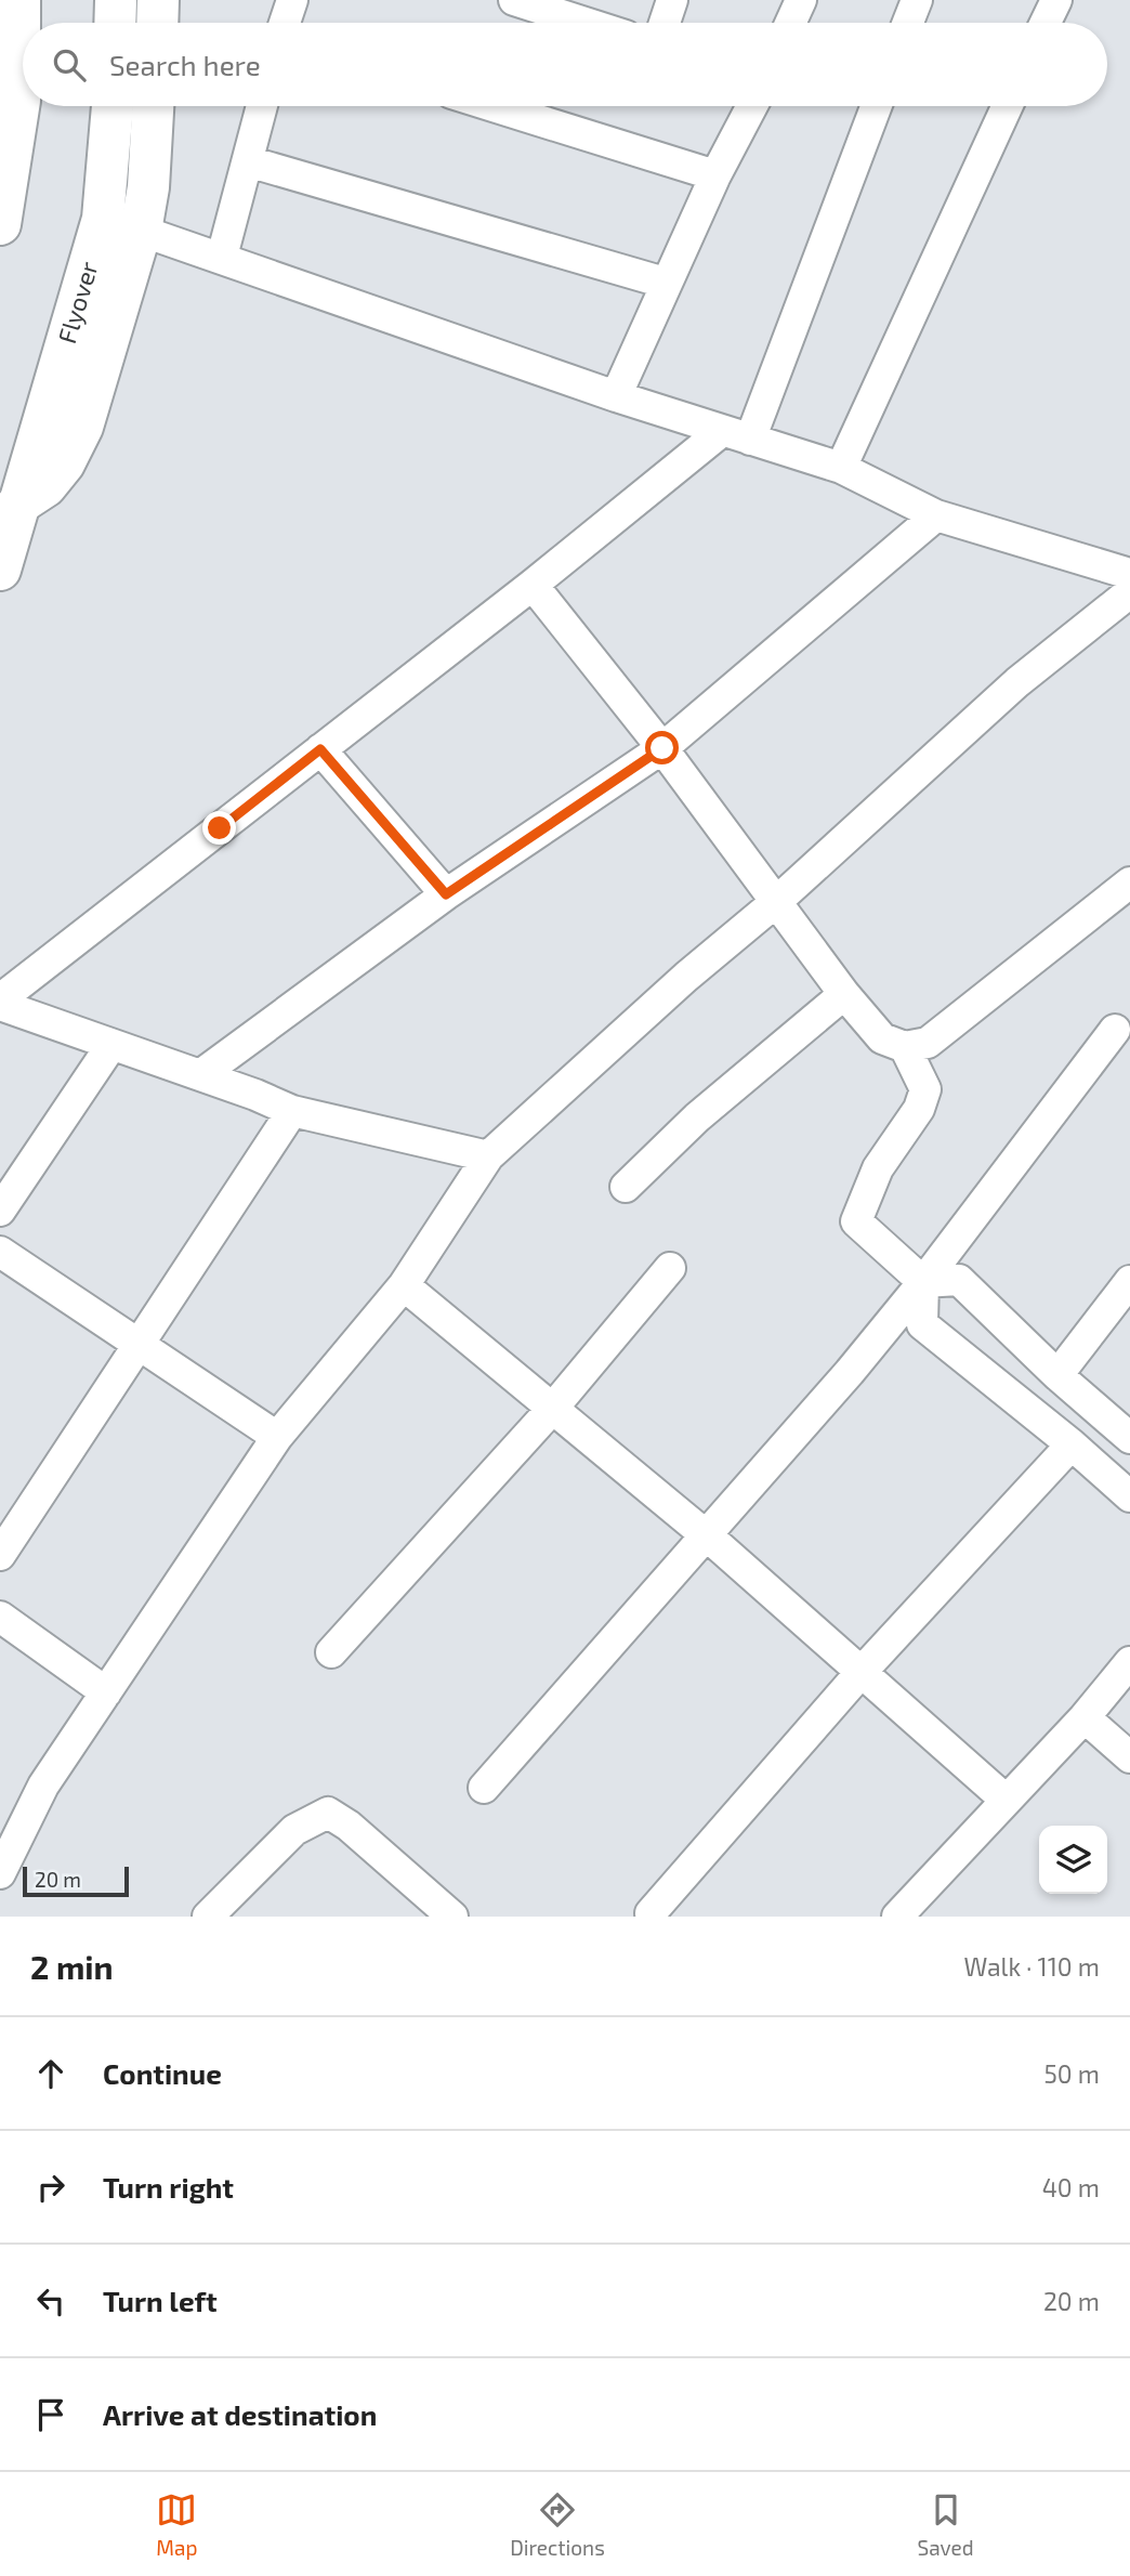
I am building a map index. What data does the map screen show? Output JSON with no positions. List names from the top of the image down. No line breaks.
{"streets":{"main road":["Flyover"]},"scale_bar":"20 m","page":{"search":"Search here","scale":"20 m","heading":["2 min","Walk · 110 m"],"list":[["Continue","50 m"],["Turn right","40 m"],["Turn left","20 m"],"Arrive at destination"],"nav":["Map","Directions","Saved"]}}
